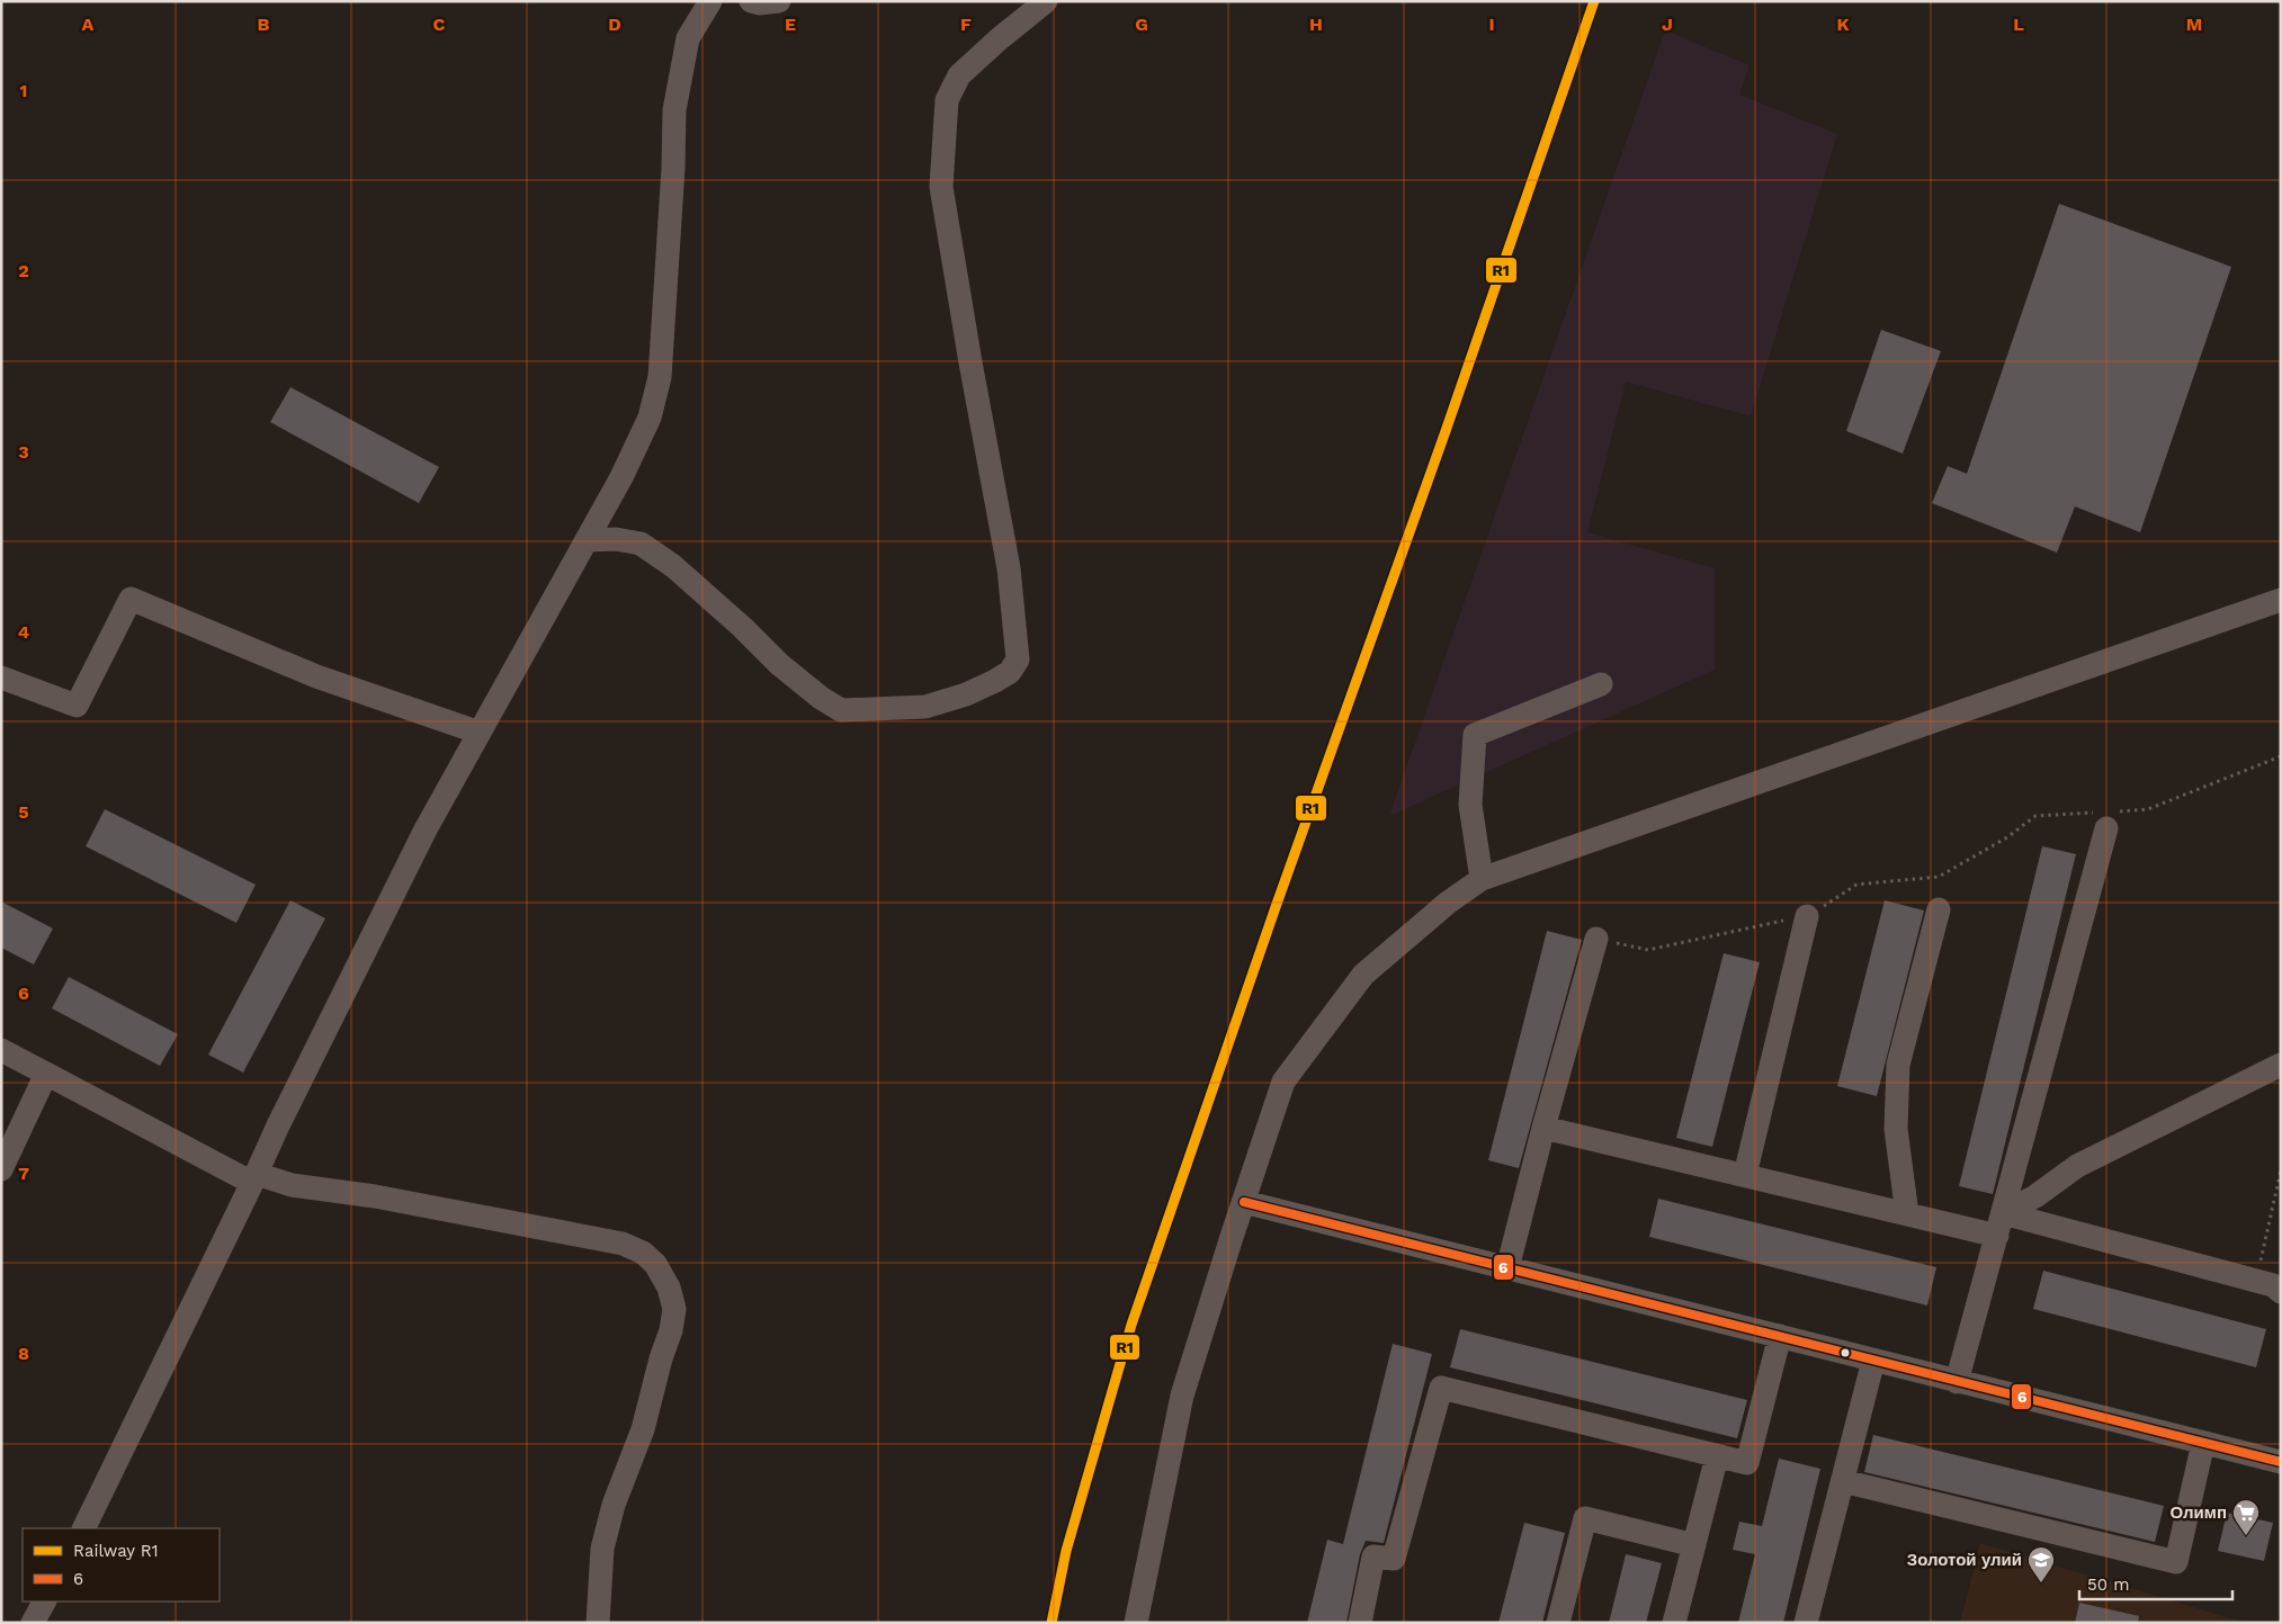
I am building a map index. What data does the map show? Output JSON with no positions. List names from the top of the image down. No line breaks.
{"places":{"supermarket":["Олимп"],"school or university":["Золотой улий"]},"lines":["rail line R1","transit line 6"],"legend":["Railway R1","6"],"scale_bar":"50 m","grid":{"columns":["A","B","C","D","E","F","G","H","I","J","K","L","M"],"rows":["1","2","3","4","5","6","7","8"]}}
